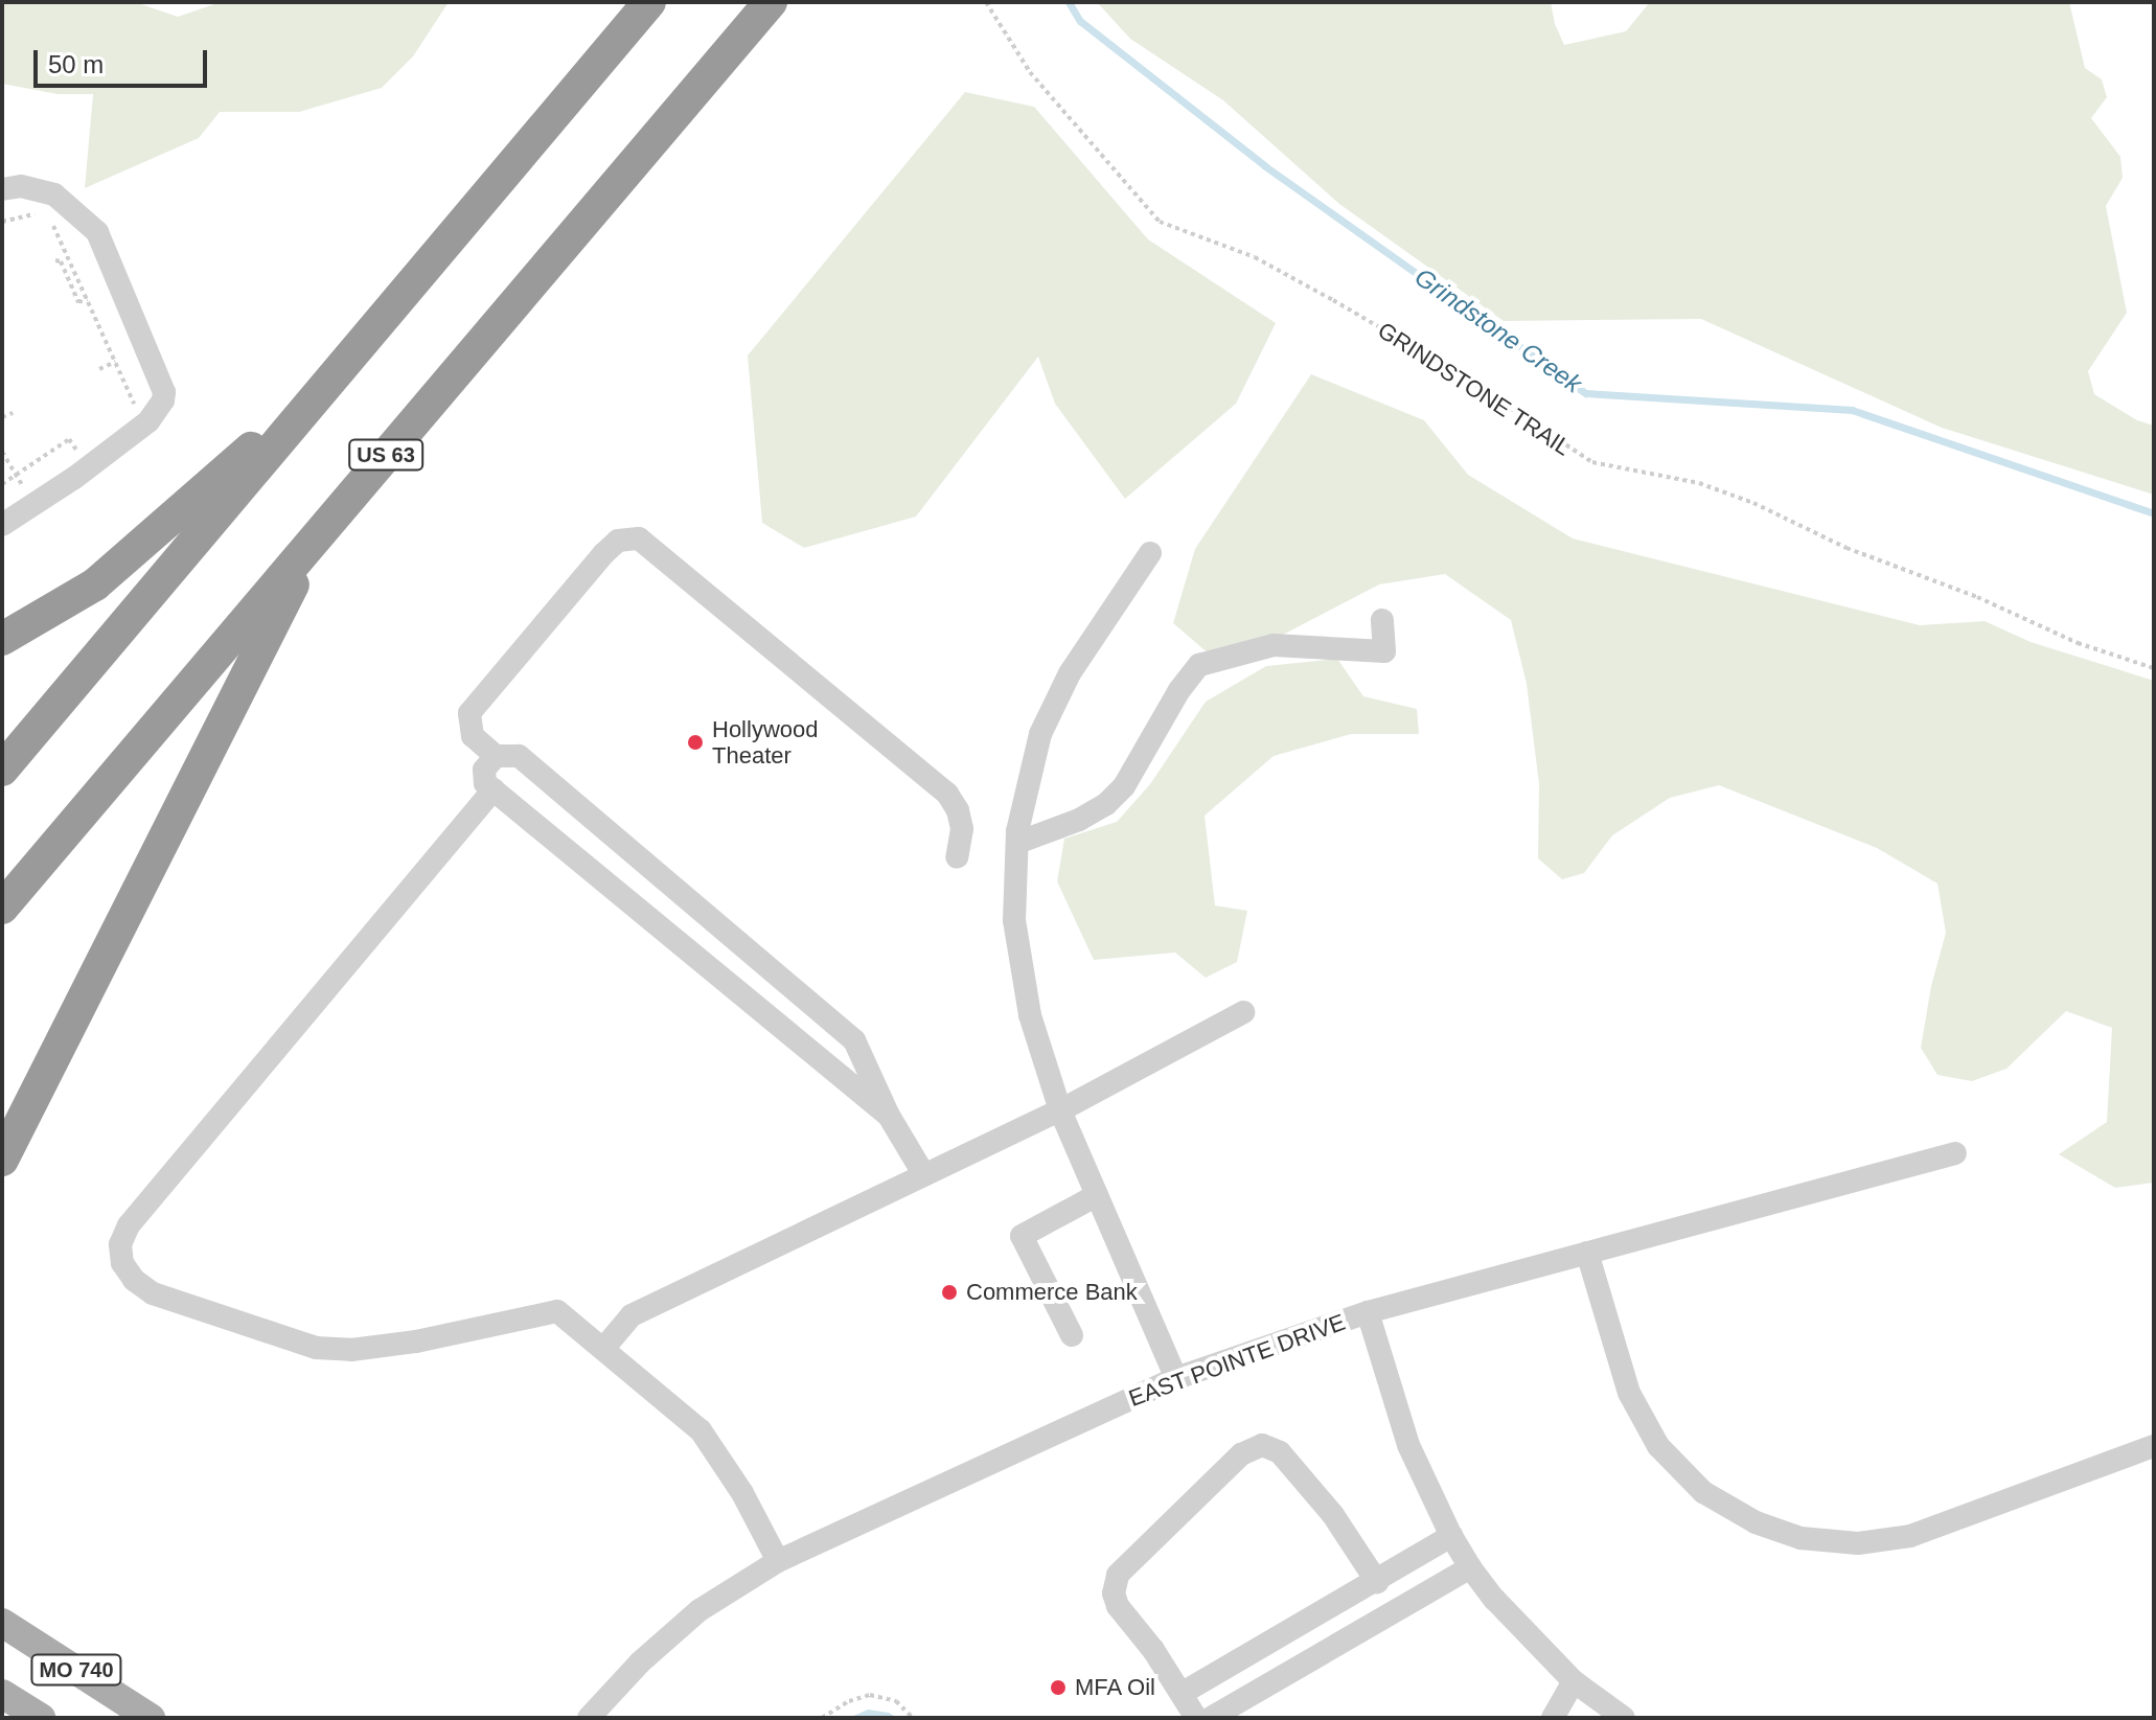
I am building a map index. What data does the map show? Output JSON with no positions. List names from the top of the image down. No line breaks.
{"streets":{"highway":["US 63"],"main road":["MO 740"],"street":["EAST POINTE DRIVE"],"path":["GRINDSTONE TRAIL"]},"water":["Grindstone Creek"],"places":["Hollywood Theater","Commerce Bank","MFA Oil"],"scale_bar":"50 m"}
